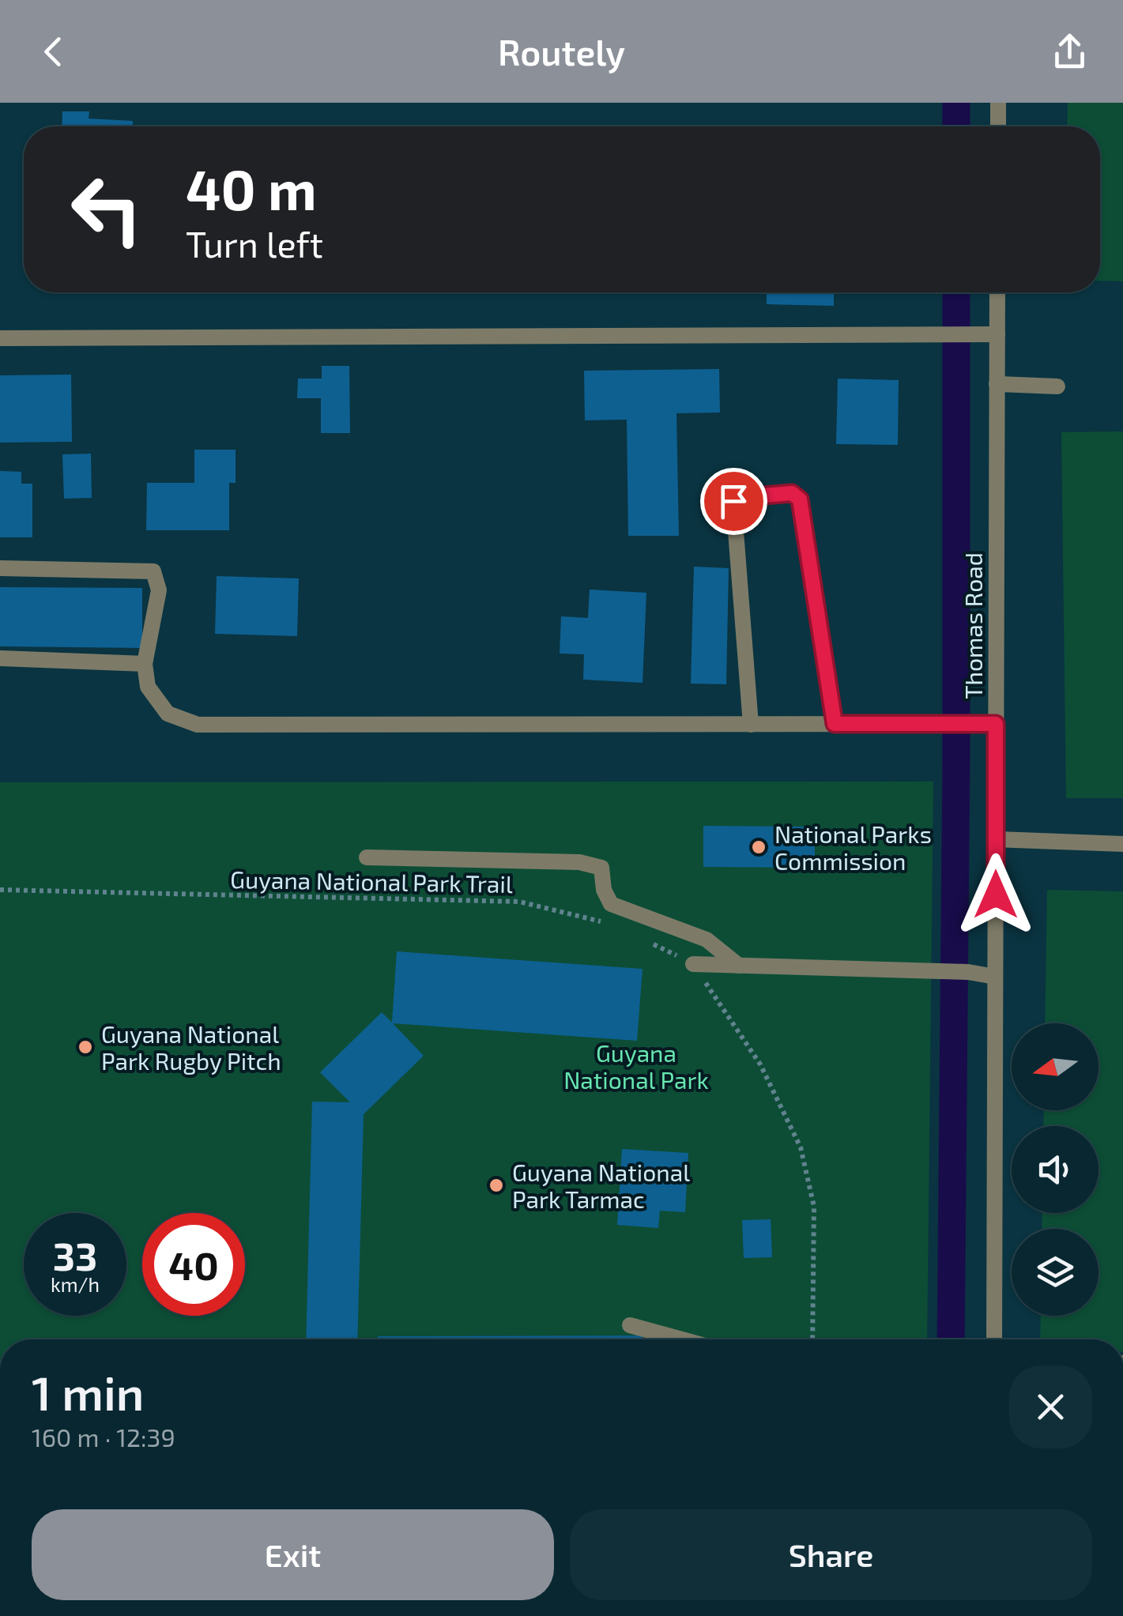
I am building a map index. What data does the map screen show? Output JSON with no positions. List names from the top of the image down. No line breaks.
{"streets":{"street":["Thomas Road"],"path":["Guyana National Park Trail"]},"parks":["Guyana National Park"],"places":["National Parks Commission","Guyana National Park Rugby Pitch","Guyana National Park Tarmac"],"north":"left","page":{"header":"Routely","turn":["40 m","Turn left"],"speed":"33 km/h","limit":"40","heading":["1 min","160 m · 12:39"],"buttons":["Exit","Share"]}}
